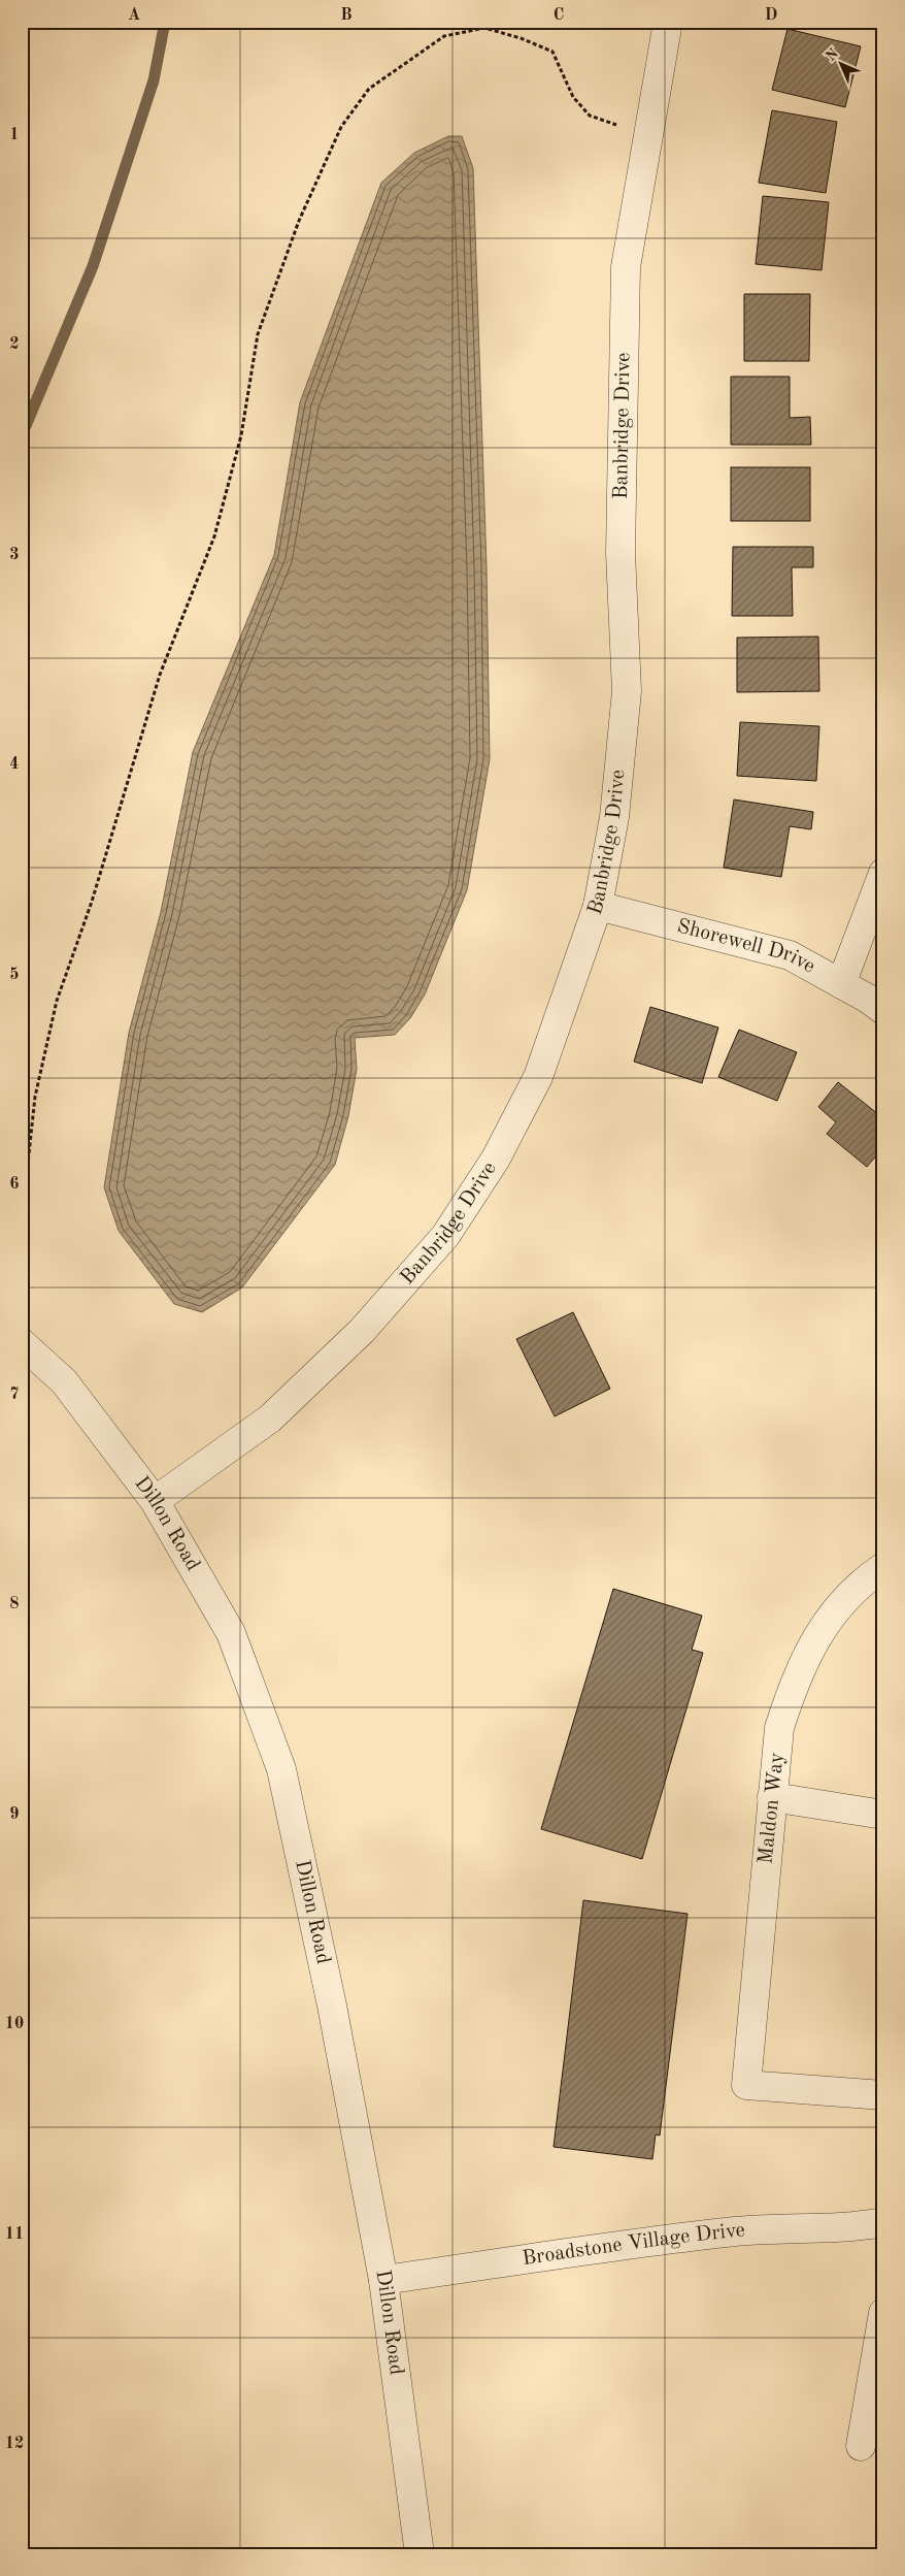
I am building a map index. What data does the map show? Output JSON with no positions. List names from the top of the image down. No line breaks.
{"streets":{"street":["Banbridge Drive","Shorewell Drive","Dillon Road","Maldon Way","Broadstone Village Drive"]},"crossings":[["Banbridge Drive","Shorewell Drive"],["Banbridge Drive","Dillon Road"],["Dillon Road","Broadstone Village Drive"]],"north":"top left","grid":{"columns":["A","B","C","D"],"rows":["1","2","3","4","5","6","7","8","9","10","11","12"]}}
